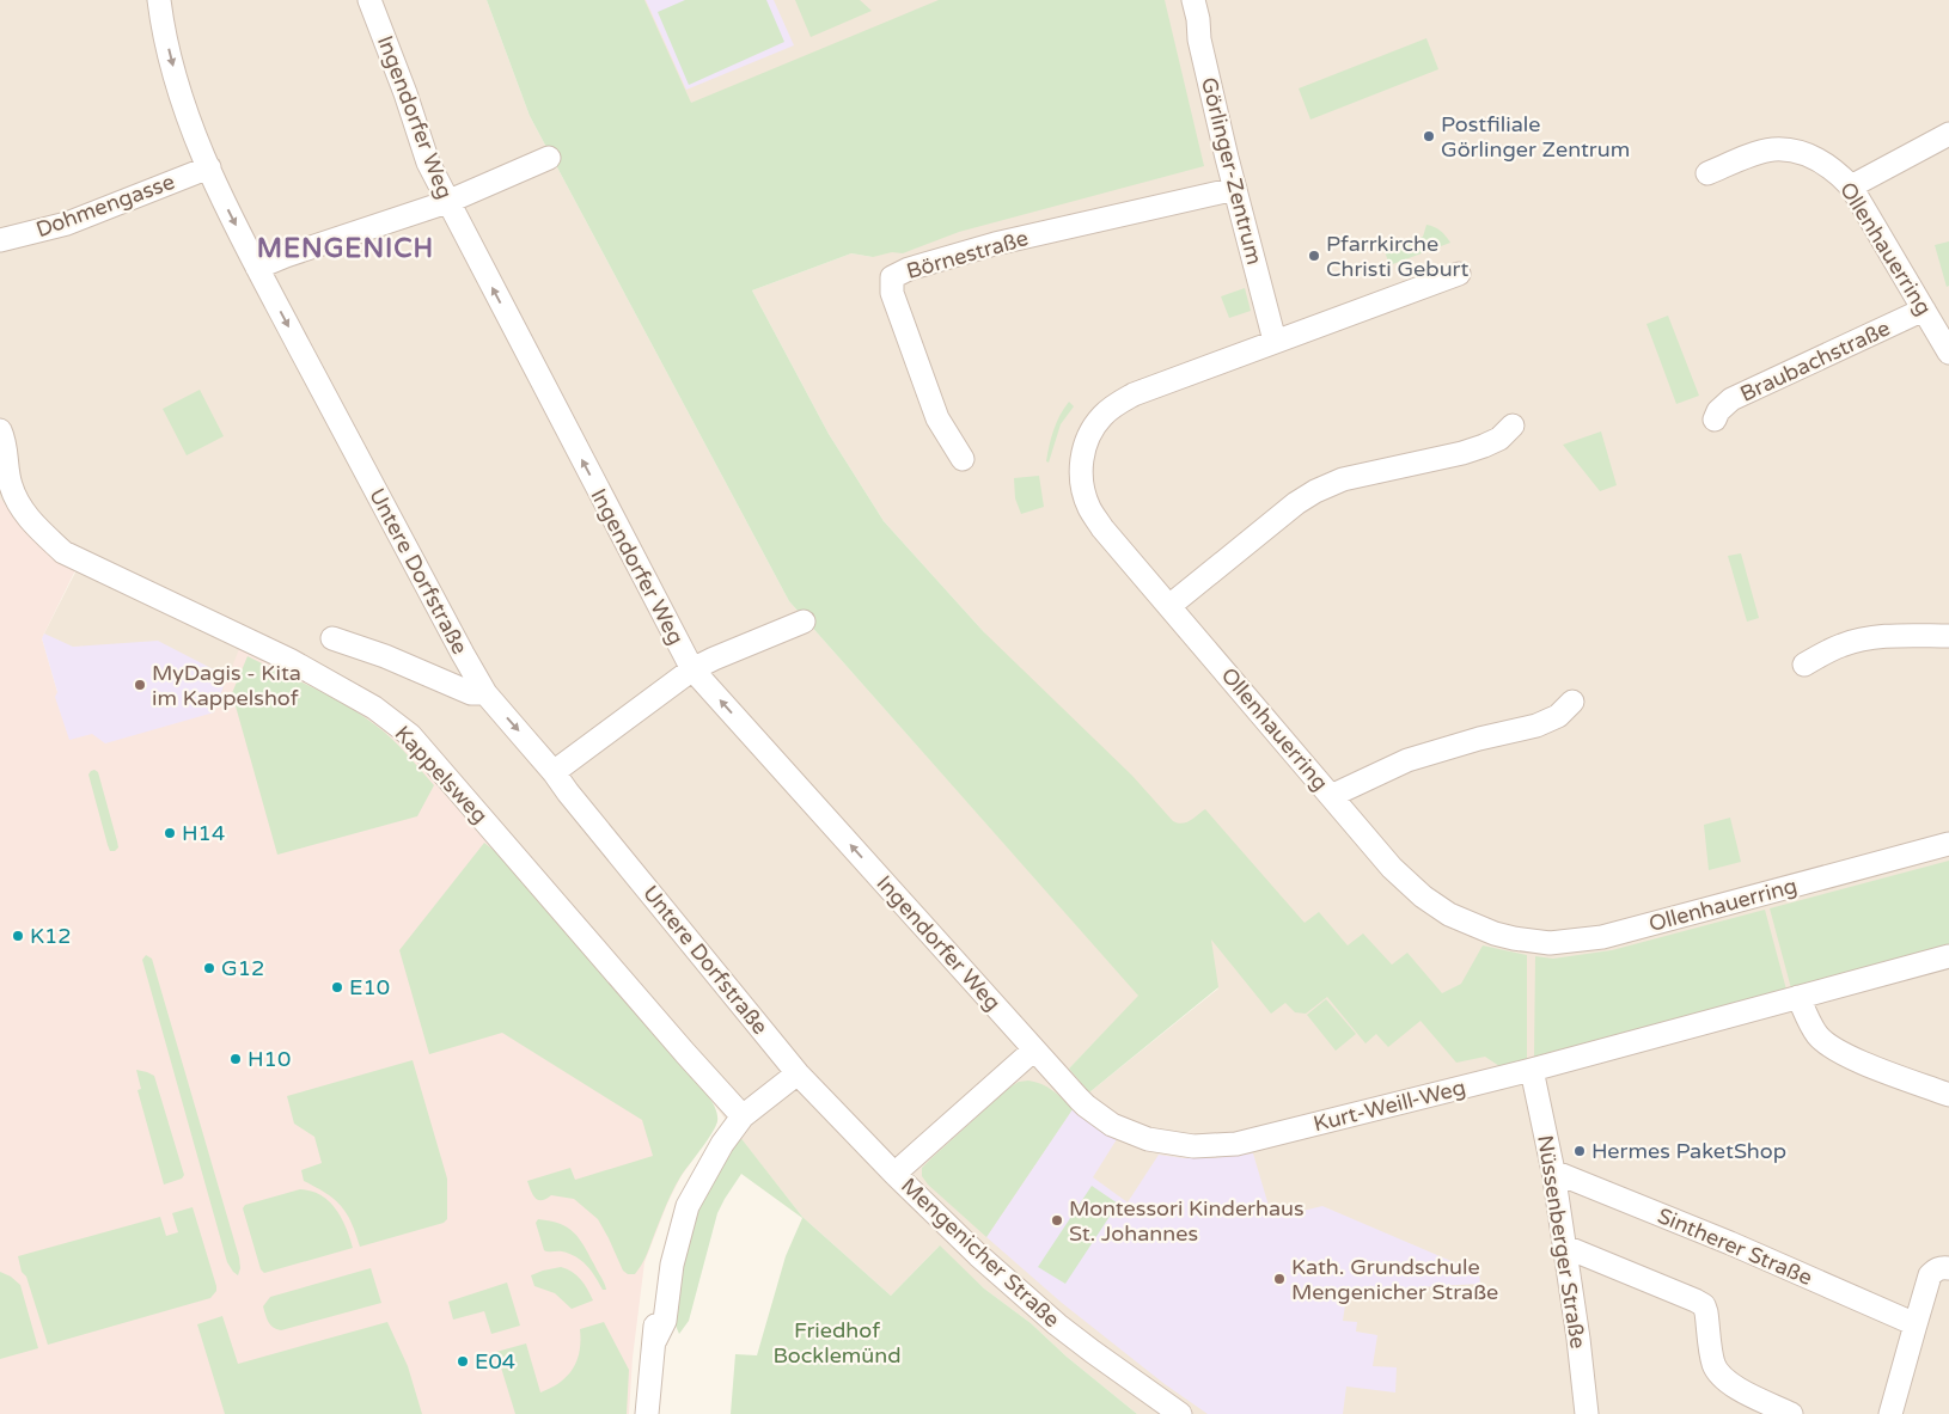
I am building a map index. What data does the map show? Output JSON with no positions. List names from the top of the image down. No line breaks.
{"streets":{"street":["Ingendorfer Weg","Görlinger-Zentrum","Dohmengasse","Ollenhauerring","Börnestraße","Braubachstraße","Untere Dorfstraße","Kappelsweg","Kurt-Weill-Weg","Nüssenberger Straße","Sintherer Straße","Mengenicher Straße"]},"crossings":[["Ingendorfer Weg","Kurt-Weill-Weg"],["Görlinger-Zentrum","Ollenhauerring"],["Görlinger-Zentrum","Börnestraße"],["Dohmengasse","Untere Dorfstraße"],["Ollenhauerring","Braubachstraße"],["Untere Dorfstraße","Mengenicher Straße"],["Kurt-Weill-Weg","Nüssenberger Straße"],["Nüssenberger Straße","Sintherer Straße"]],"one_way":["Ingendorfer Weg","Untere Dorfstraße"],"districts":["MENGENICH"],"parks":["Friedhof Bocklemünd"],"places":["Postfiliale Görlinger Zentrum","Pfarrkirche Christi Geburt","MyDagis - Kita im Kappelshof","H14","K12","G12","E10","H10","Hermes PaketShop","Montessori Kinderhaus St. Johannes","Kath. Grundschule Mengenicher Straße","E04"]}
